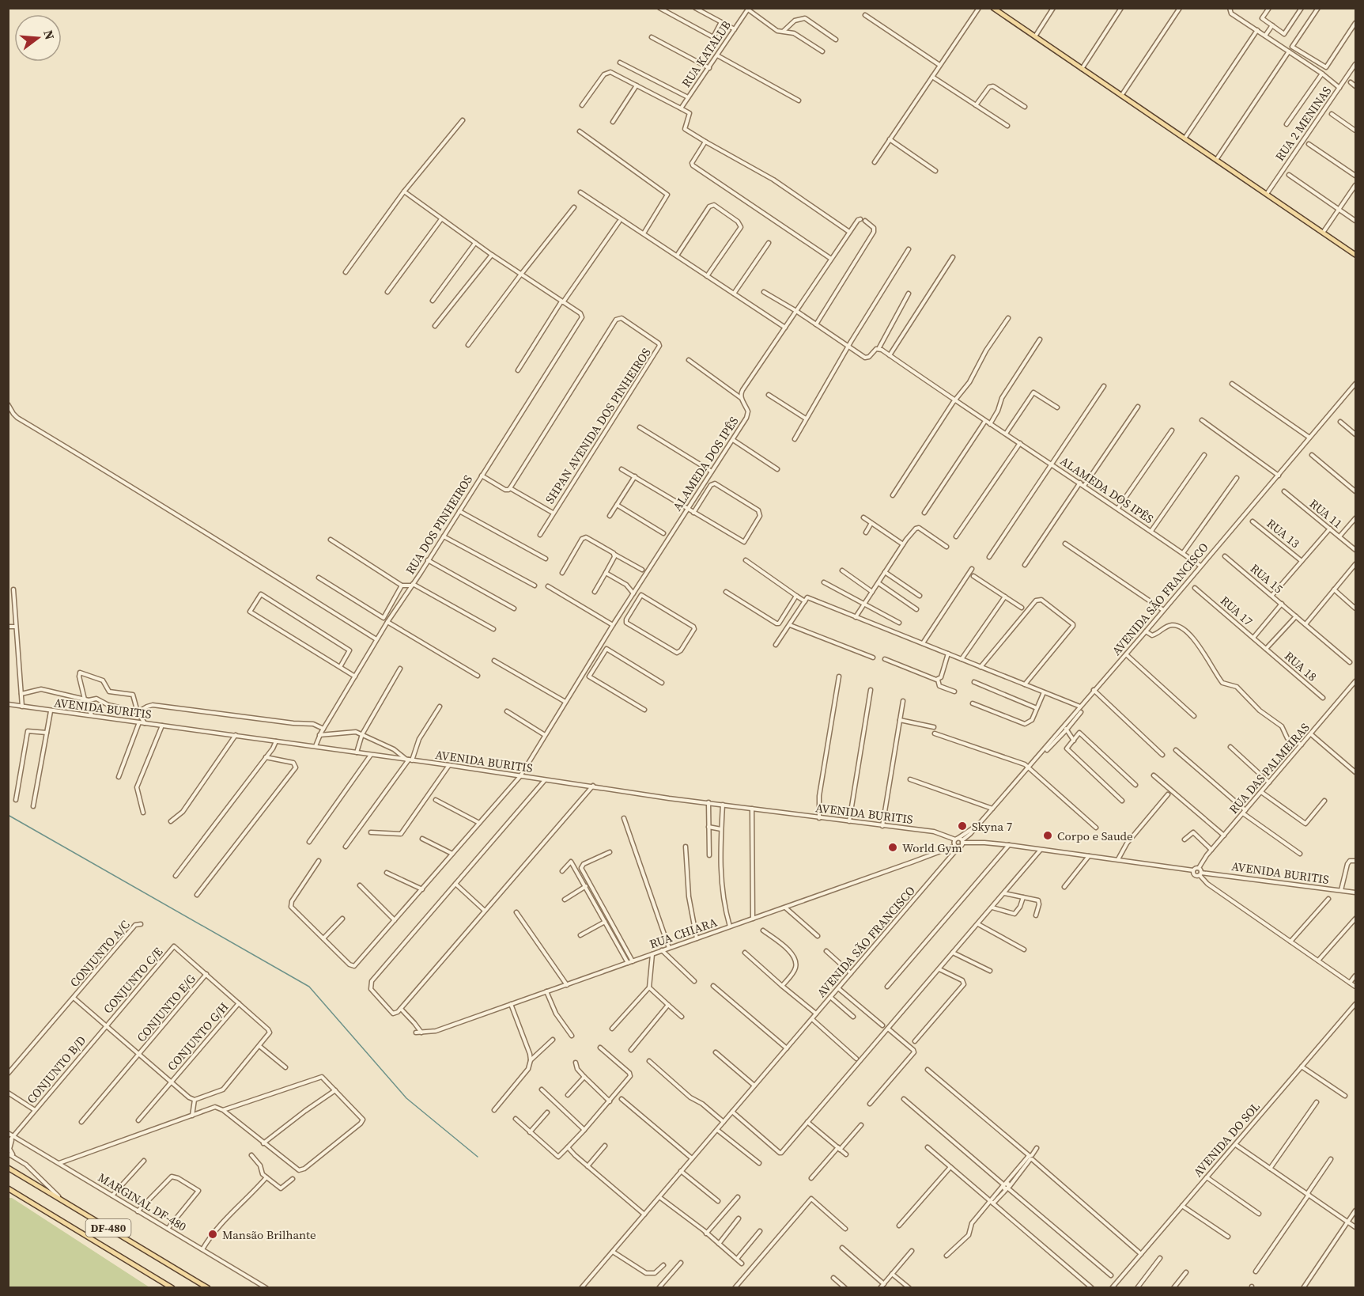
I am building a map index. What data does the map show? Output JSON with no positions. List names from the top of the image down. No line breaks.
{"streets":{"main road":["DF-480"],"street":["RUA KATALUB","RUA 2 MENINAS","SHPAN AVENIDA DOS PINHEIROS","ALAMEDA DOS IPÊS","RUA 11","RUA DOS PINHEIROS","RUA 13","RUA 15","AVENIDA SÃO FRANCISCO","RUA 17","RUA 18","AVENIDA BURITIS","RUA DAS PALMEIRAS","RUA CHIARA","CONJUNTO A/C","CONJUNTO C/E","CONJUNTO E/G","CONJUNTO G/H","CONJUNTO B/D","AVENIDA DO SOL","MARGINAL DF-480"]},"crossings":[["SHPAN AVENIDA DOS PINHEIROS","RUA DOS PINHEIROS"],["ALAMEDA DOS IPÊS","AVENIDA SÃO FRANCISCO"],["ALAMEDA DOS IPÊS","AVENIDA BURITIS"],["RUA DOS PINHEIROS","AVENIDA BURITIS"],["AVENIDA SÃO FRANCISCO","AVENIDA BURITIS"],["AVENIDA SÃO FRANCISCO","RUA CHIARA"],["RUA 17","RUA 18"],["CONJUNTO C/E","CONJUNTO E/G"],["CONJUNTO C/E","CONJUNTO B/D"],["CONJUNTO B/D","MARGINAL DF-480"]],"places":["Skyna 7","Corpo e Saude","World Gym","Mansão Brilhante"],"north":"right"}
